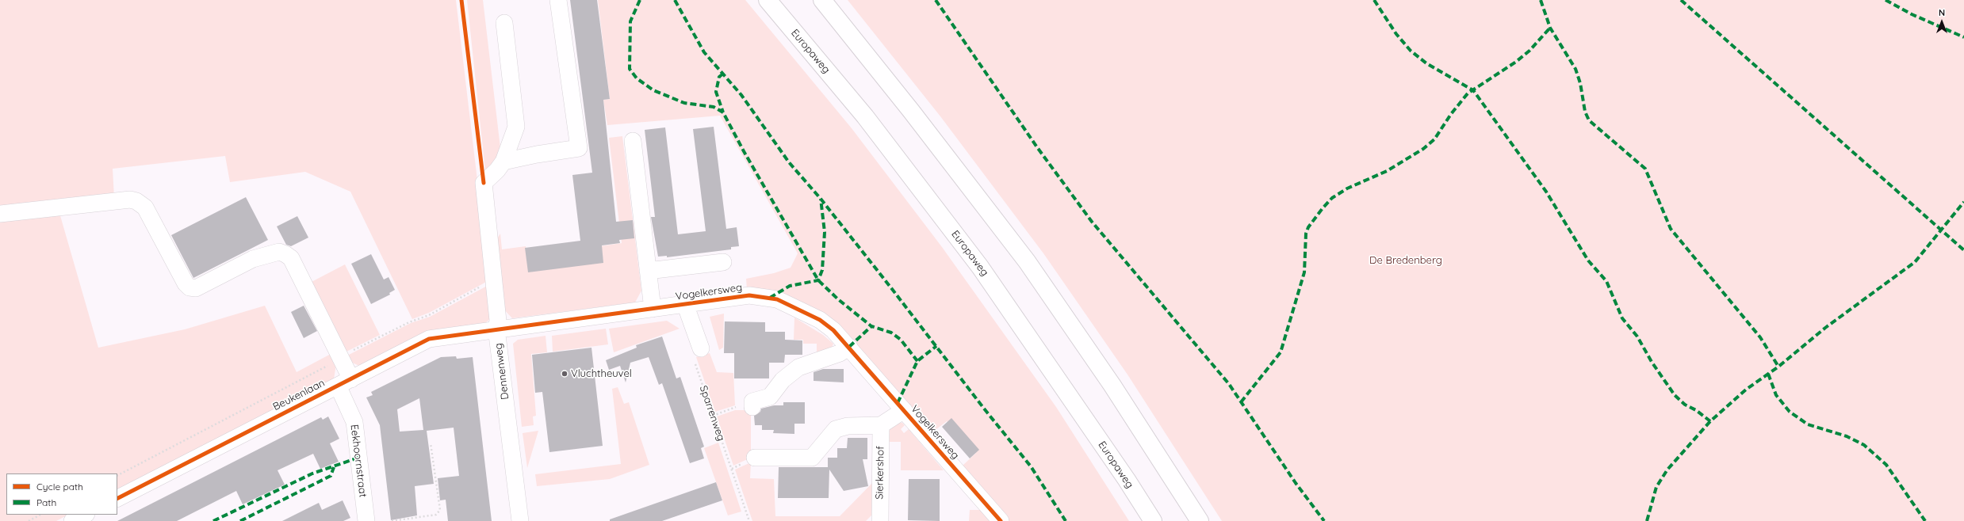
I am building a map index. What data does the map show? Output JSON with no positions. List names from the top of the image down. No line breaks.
{"streets":{"highway":["Europaweg"],"street":["Vogelkersweg","Dennenweg","Beukenlaan","Eekhoornstraat","Sierkershof"],"path":["Sparrenweg"]},"crossings":[["Vogelkersweg","Dennenweg"],["Vogelkersweg","Beukenlaan"],["Dennenweg","Beukenlaan"],["Beukenlaan","Eekhoornstraat"]],"parks":["De Bredenberg"],"places":["Vluchtheuvel"],"legend":["Cycle path","Path"],"north":"top"}
